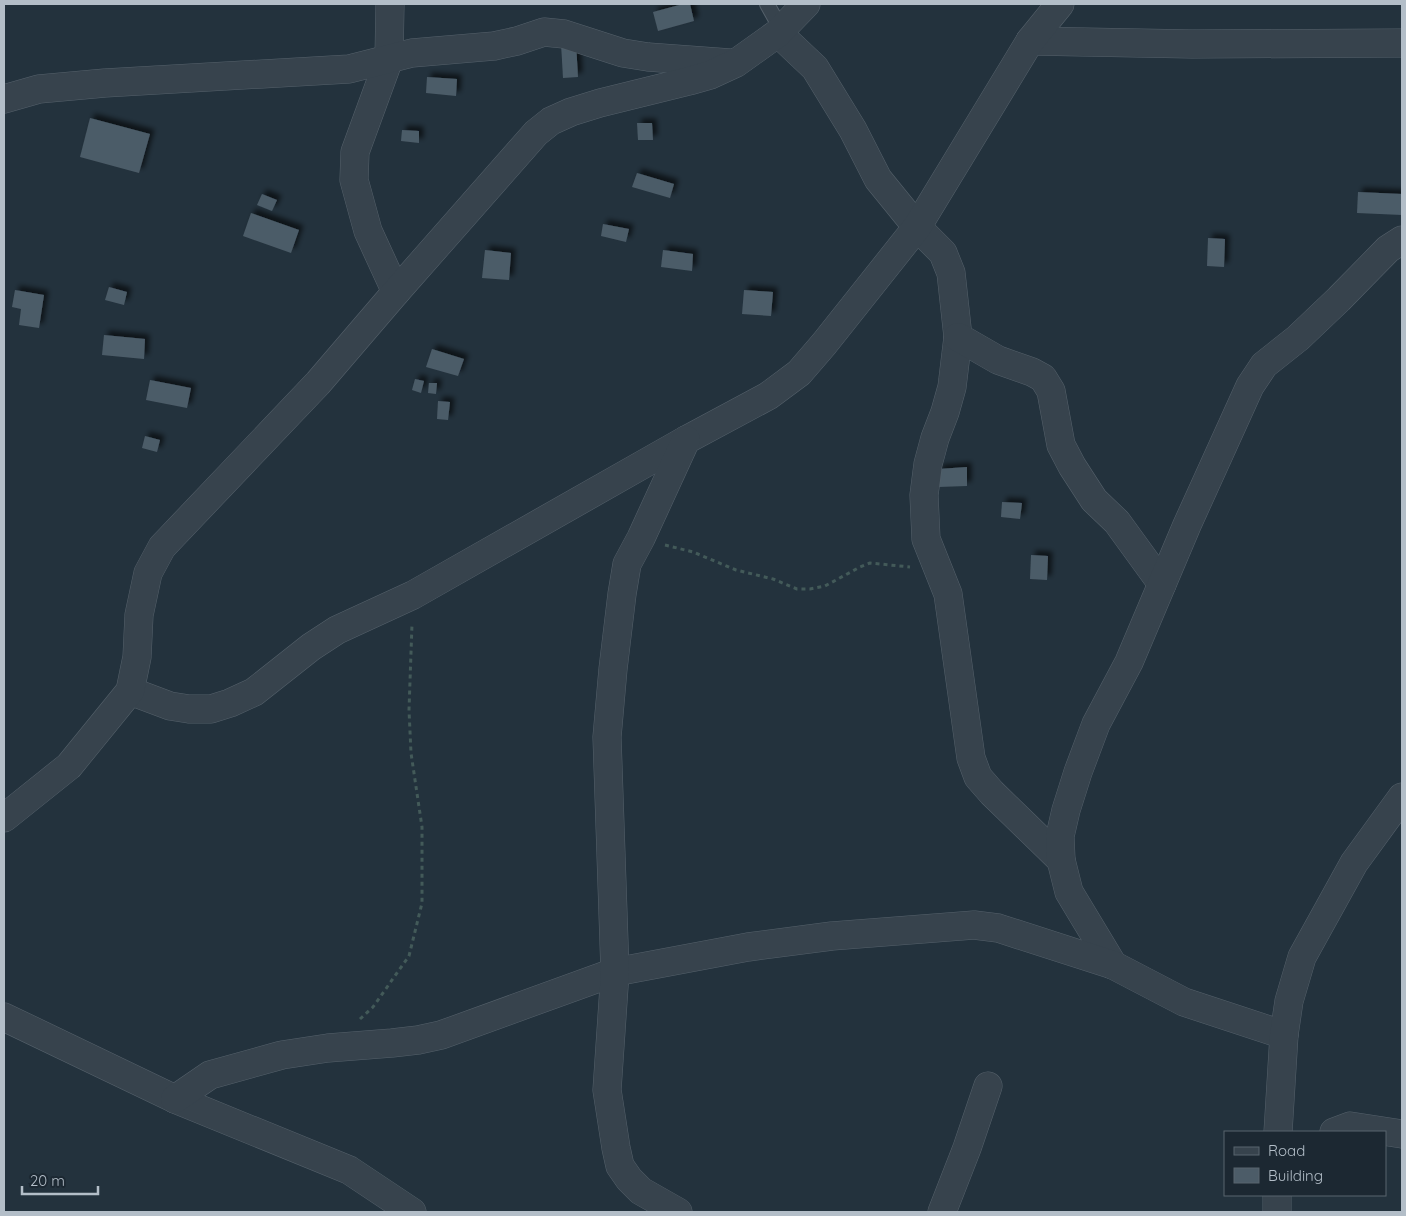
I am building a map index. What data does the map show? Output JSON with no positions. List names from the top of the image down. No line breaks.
{"legend":["Road","Building"],"scale_bar":"20 m"}
